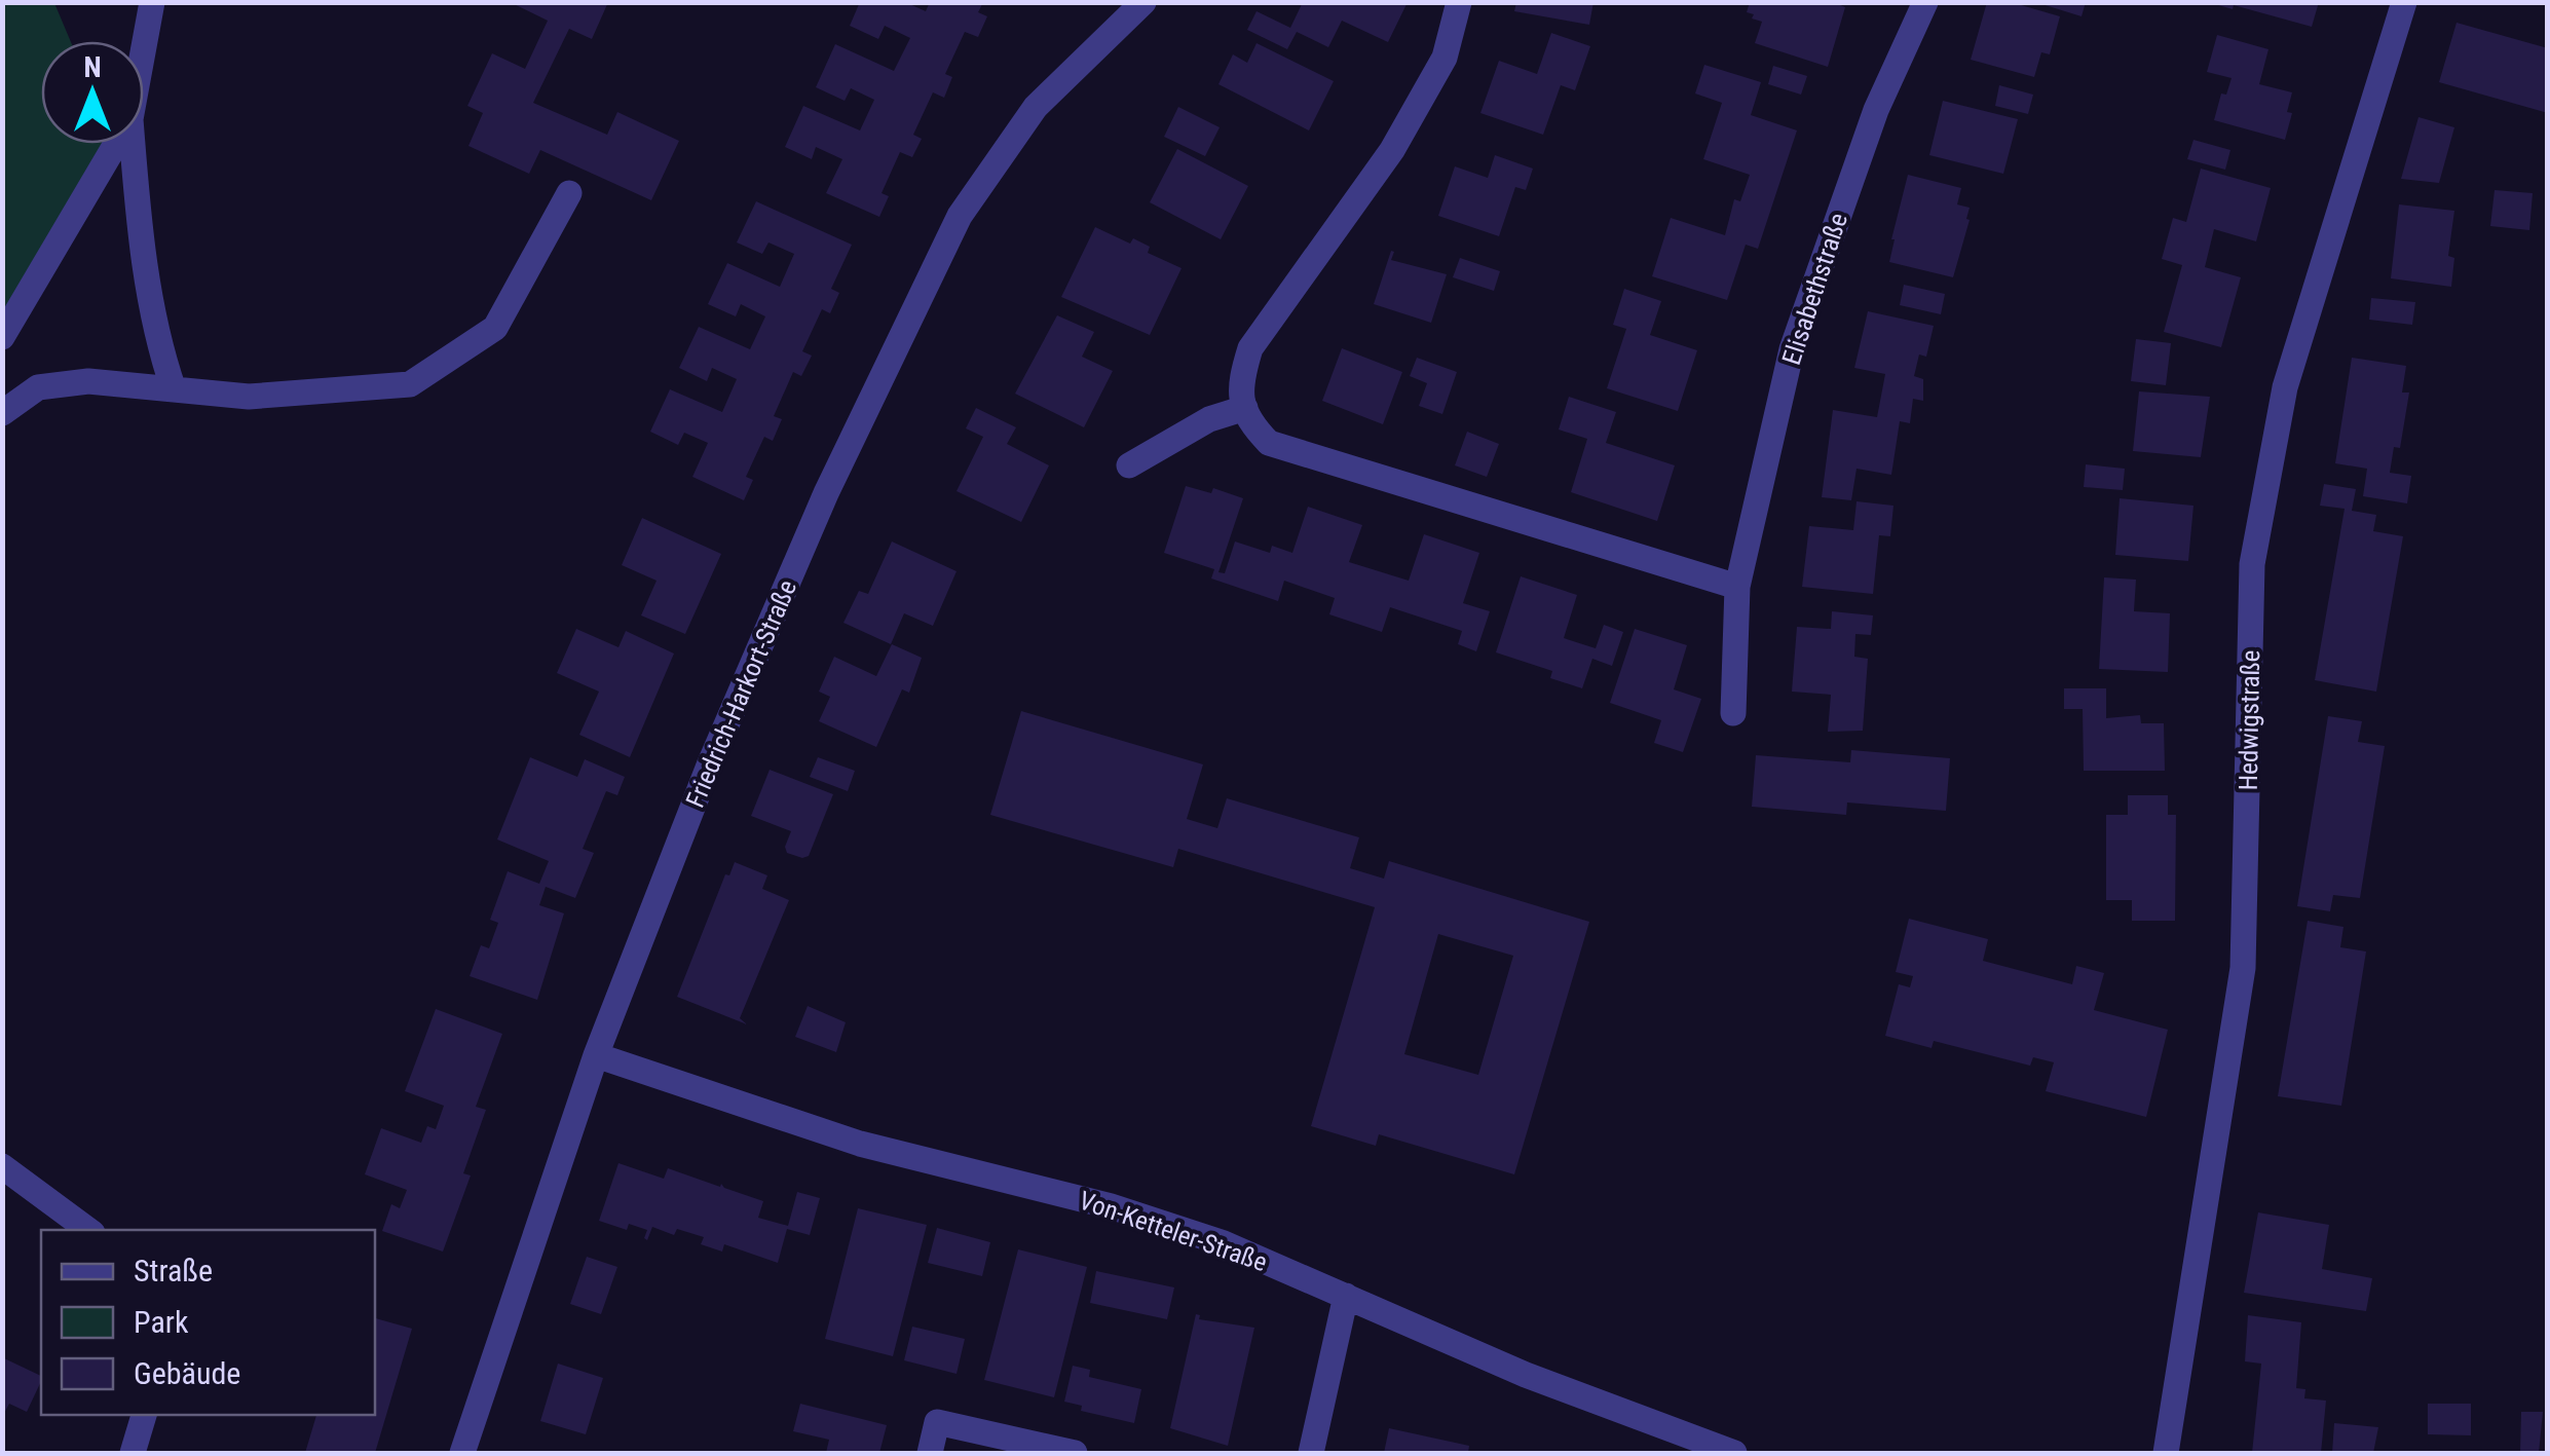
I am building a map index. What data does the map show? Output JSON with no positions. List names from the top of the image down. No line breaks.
{"streets":{"street":["Elisabethstraße","Friedrich-Harkort-Straße","Hedwigstraße","Von-Ketteler-Straße"]},"crossings":[["Friedrich-Harkort-Straße","Von-Ketteler-Straße"]],"legend":["Straße","Park","Gebäude"],"north":"top"}
